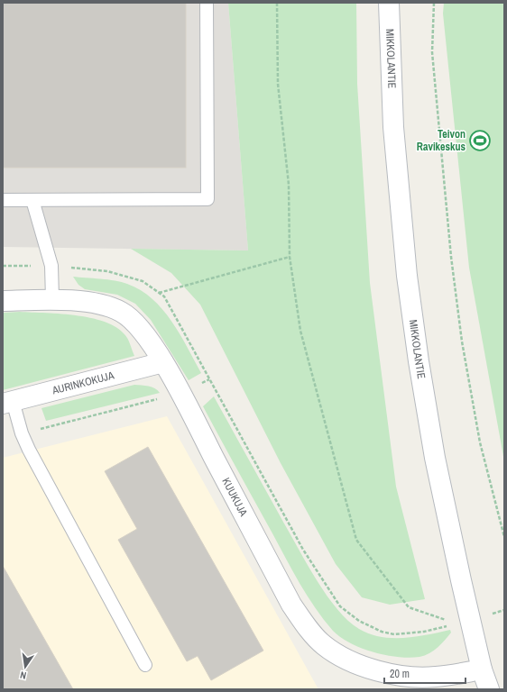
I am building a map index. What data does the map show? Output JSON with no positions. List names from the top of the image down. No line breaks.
{"streets":{"street":["MIKKOLANTIE","AURINKOKUJA","KUUKUJA"]},"crossings":[["MIKKOLANTIE","KUUKUJA"],["AURINKOKUJA","KUUKUJA"]],"places":{"sports":["Teivon Ravikeskus"]},"scale_bar":"20 m","north":"bottom"}
